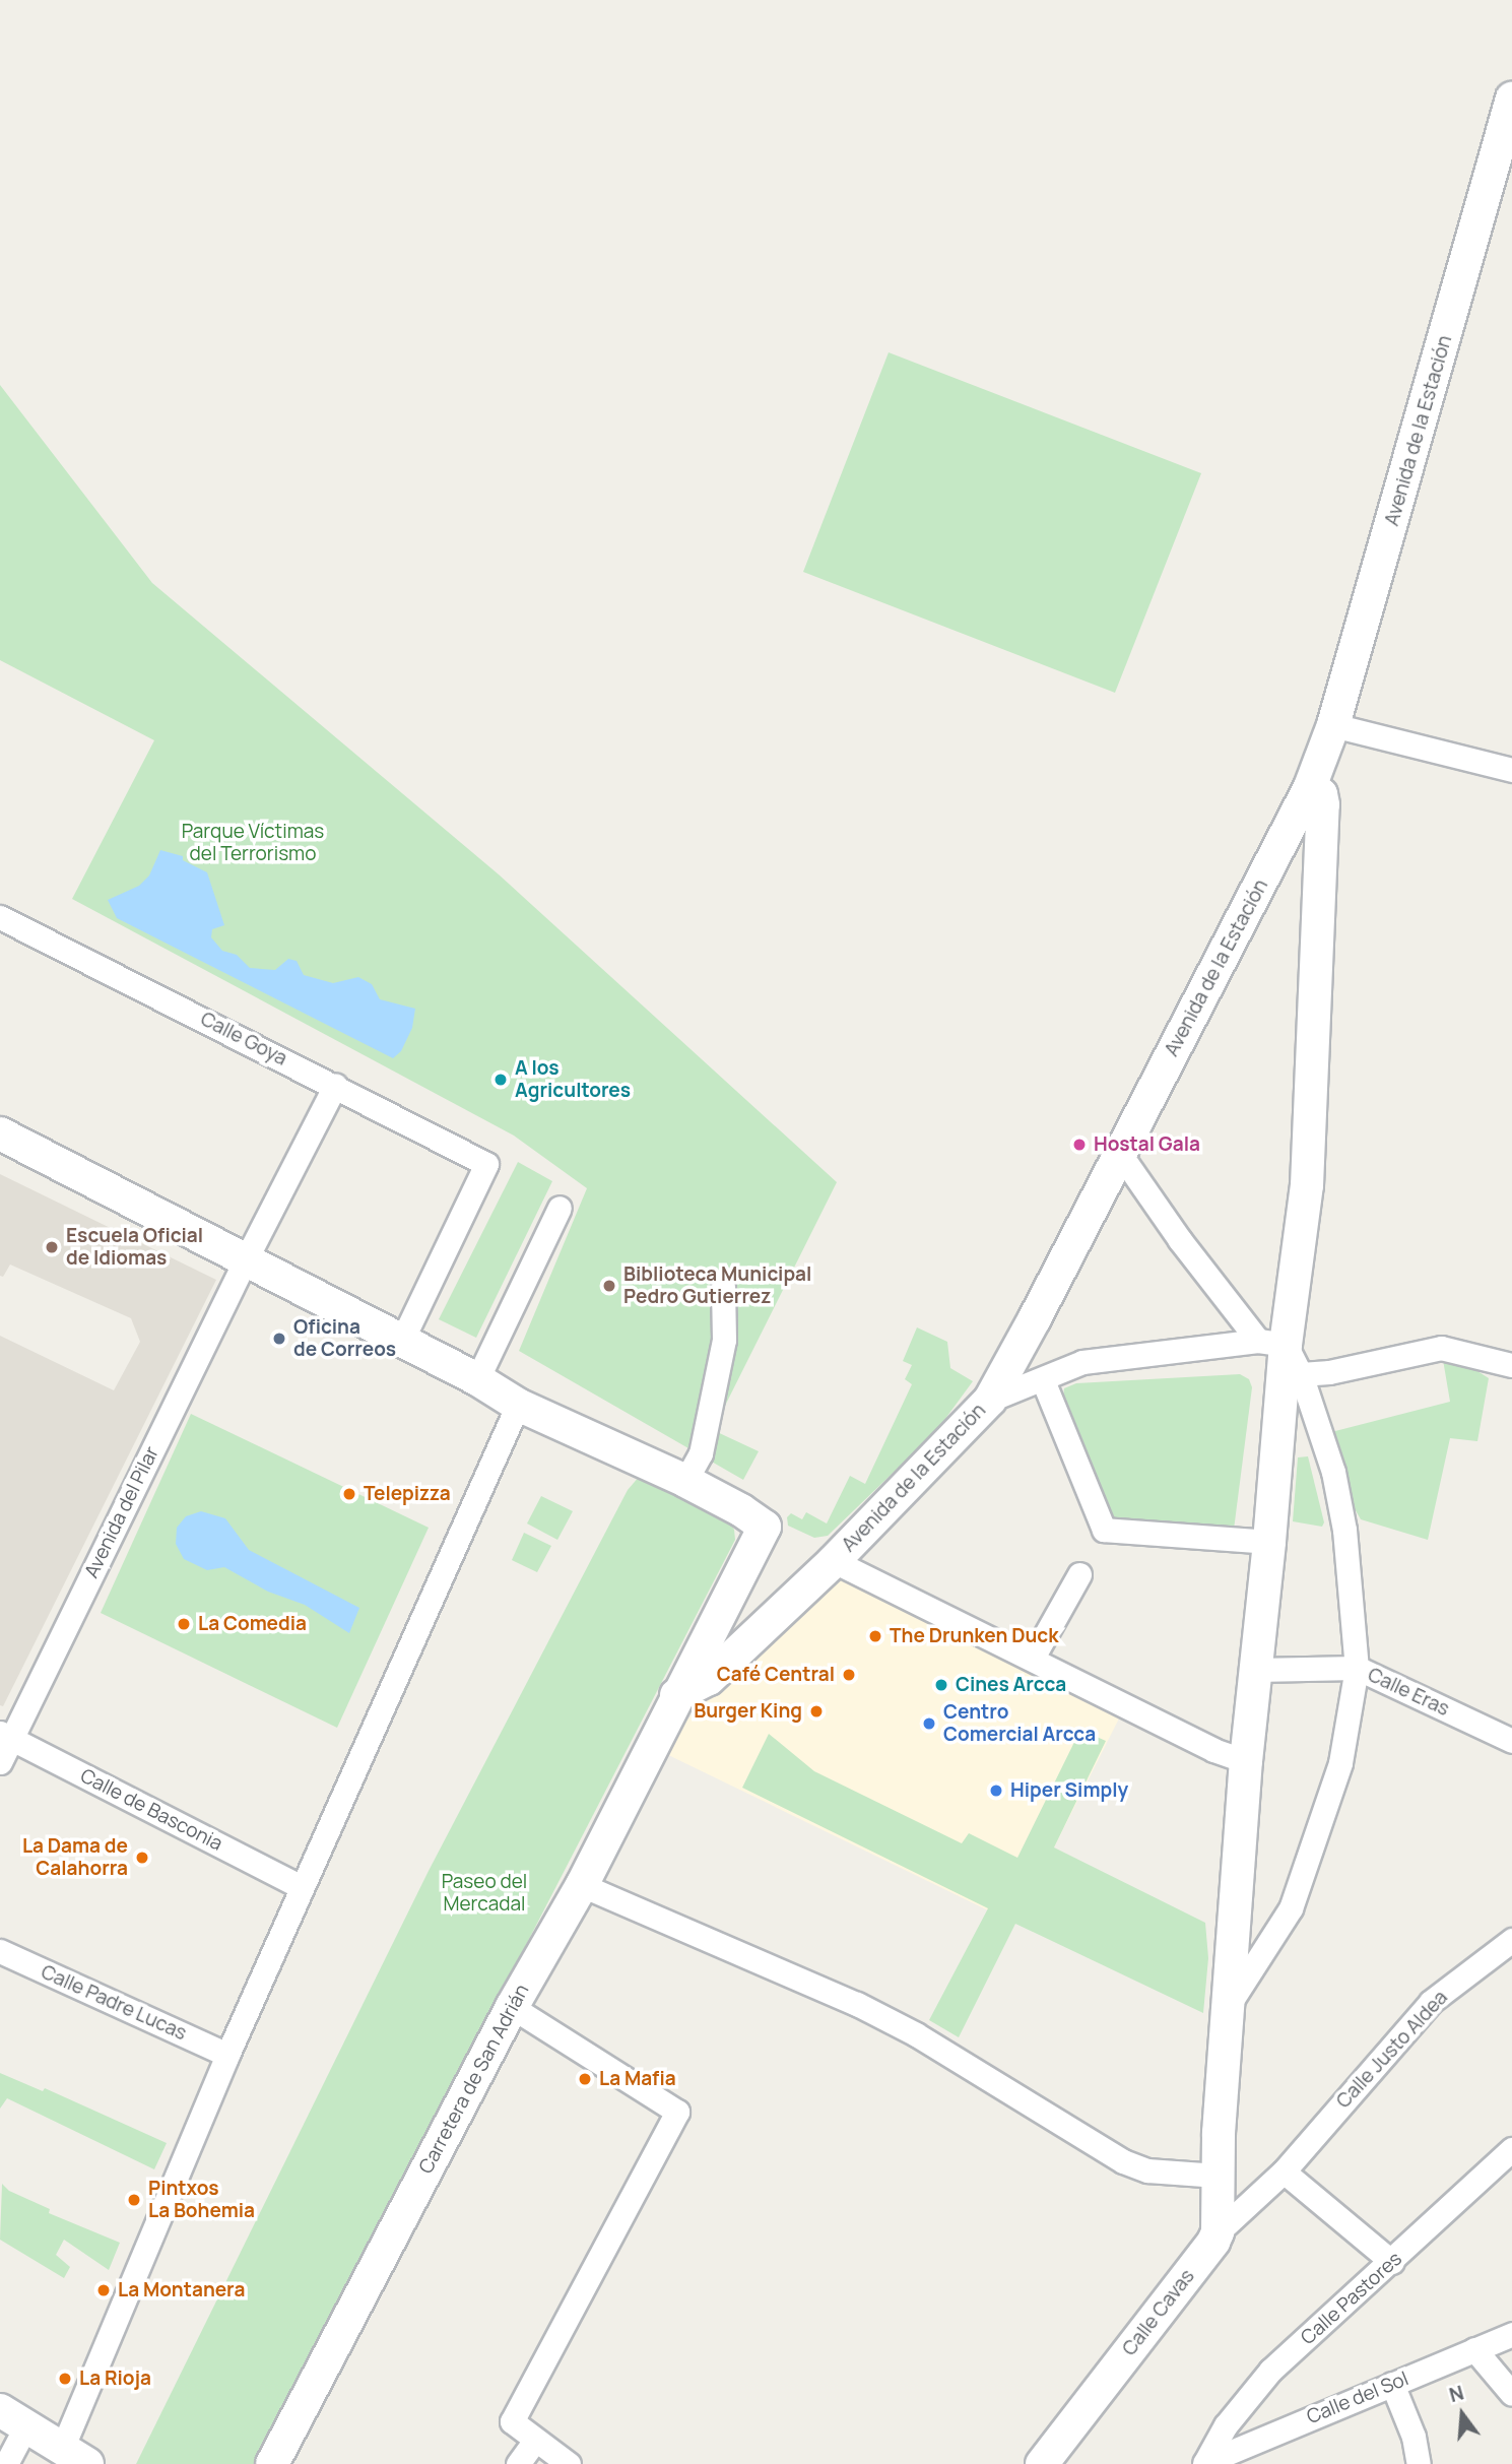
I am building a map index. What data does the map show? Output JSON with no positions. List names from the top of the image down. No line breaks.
{"streets":{"street":["Avenida de la Estación","Calle Goya","Avenida del Pilar","Calle Eras","Calle de Basconia","Calle Padre Lucas","Calle Justo Aldea","Carretera de San Adrián","Calle Pastores","Calle Cavas","Calle del Sol"]},"crossings":[["Avenida de la Estación","Carretera de San Adrián"],["Calle Goya","Avenida del Pilar"],["Avenida del Pilar","Calle de Basconia"],["Calle Justo Aldea","Calle Cavas"],["Calle Pastores","Calle del Sol"]],"parks":["Parque Víctimas del Terrorismo","Paseo del Mercadal"],"places":["A los Agricultores","Hostal Gala","Escuela Oficial de Idiomas","Biblioteca Municipal Pedro Gutierrez","Oficina de Correos","Telepizza","La Comedia","The Drunken Duck","Café Central","Cines Arcca","Burger King","Centro Comercial Arcca","Hiper Simply","La Dama de Calahorra","La Mafia","Pintxos La Bohemia","La Montanera","La Rioja"],"north":"top"}
